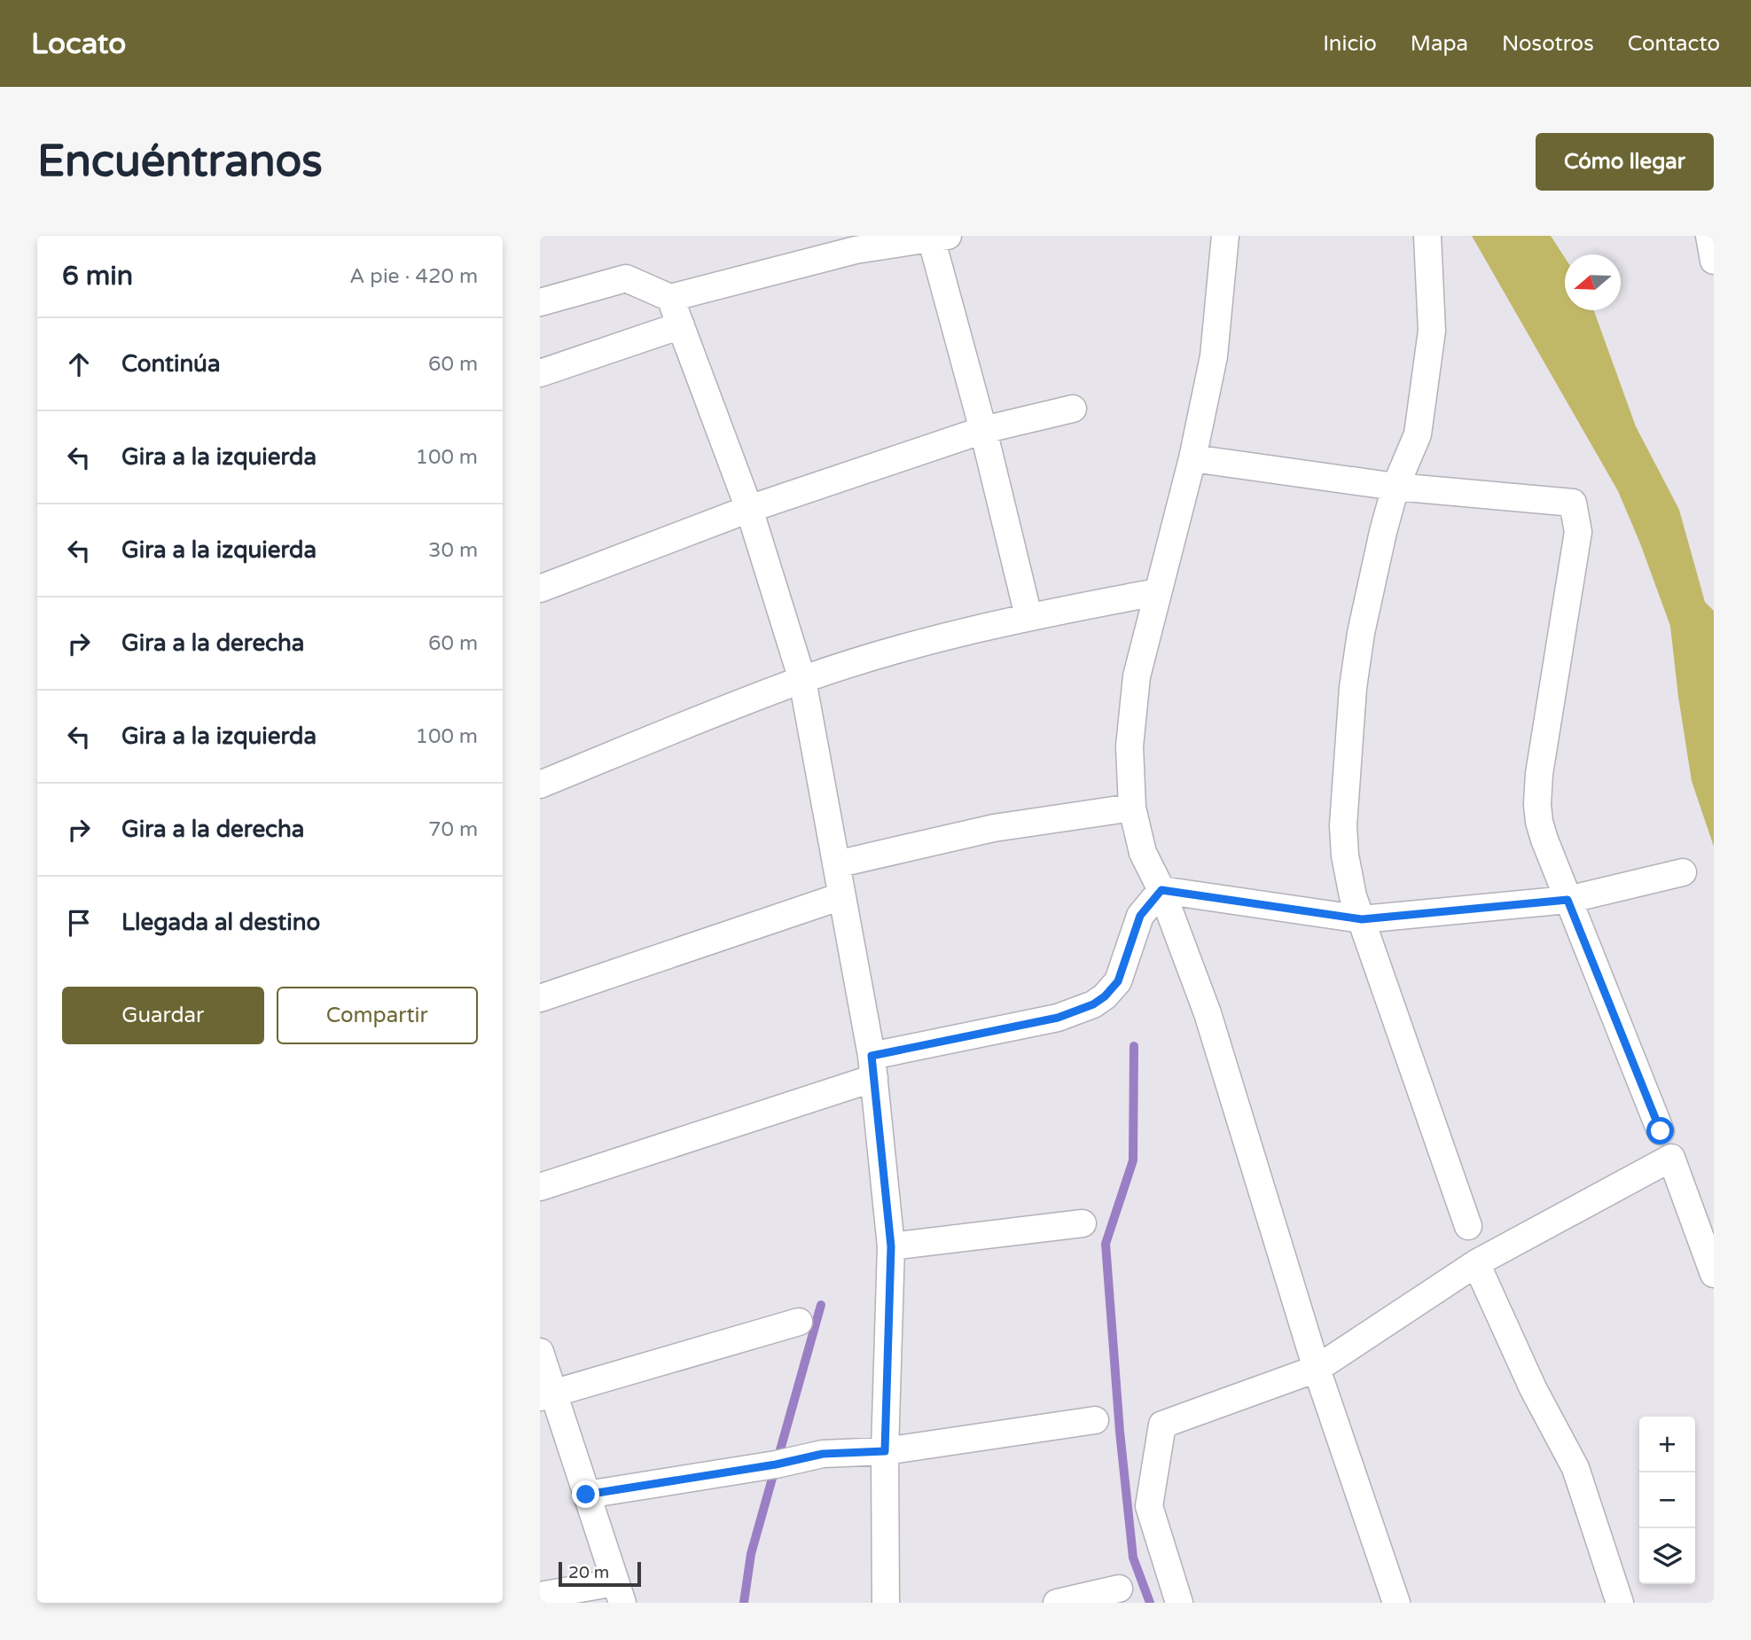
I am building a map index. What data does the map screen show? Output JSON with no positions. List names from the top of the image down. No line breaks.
{"scale_bar":"20 m","north":"left","page":{"header":"Locato","nav":["Inicio","Mapa","Nosotros","Contacto"],"buttons":["Cómo llegar",["Guardar","Compartir"]],"title":"Encuéntranos","heading":["6 min","A pie · 420 m"],"list":[["Continúa","60 m"],["Gira a la izquierda","100 m"],["Gira a la izquierda","30 m"],["Gira a la derecha","60 m"],["Gira a la izquierda","100 m"],["Gira a la derecha","70 m"],"Llegada al destino"],"map_buttons":["+","−"],"scale":"20 m"}}
